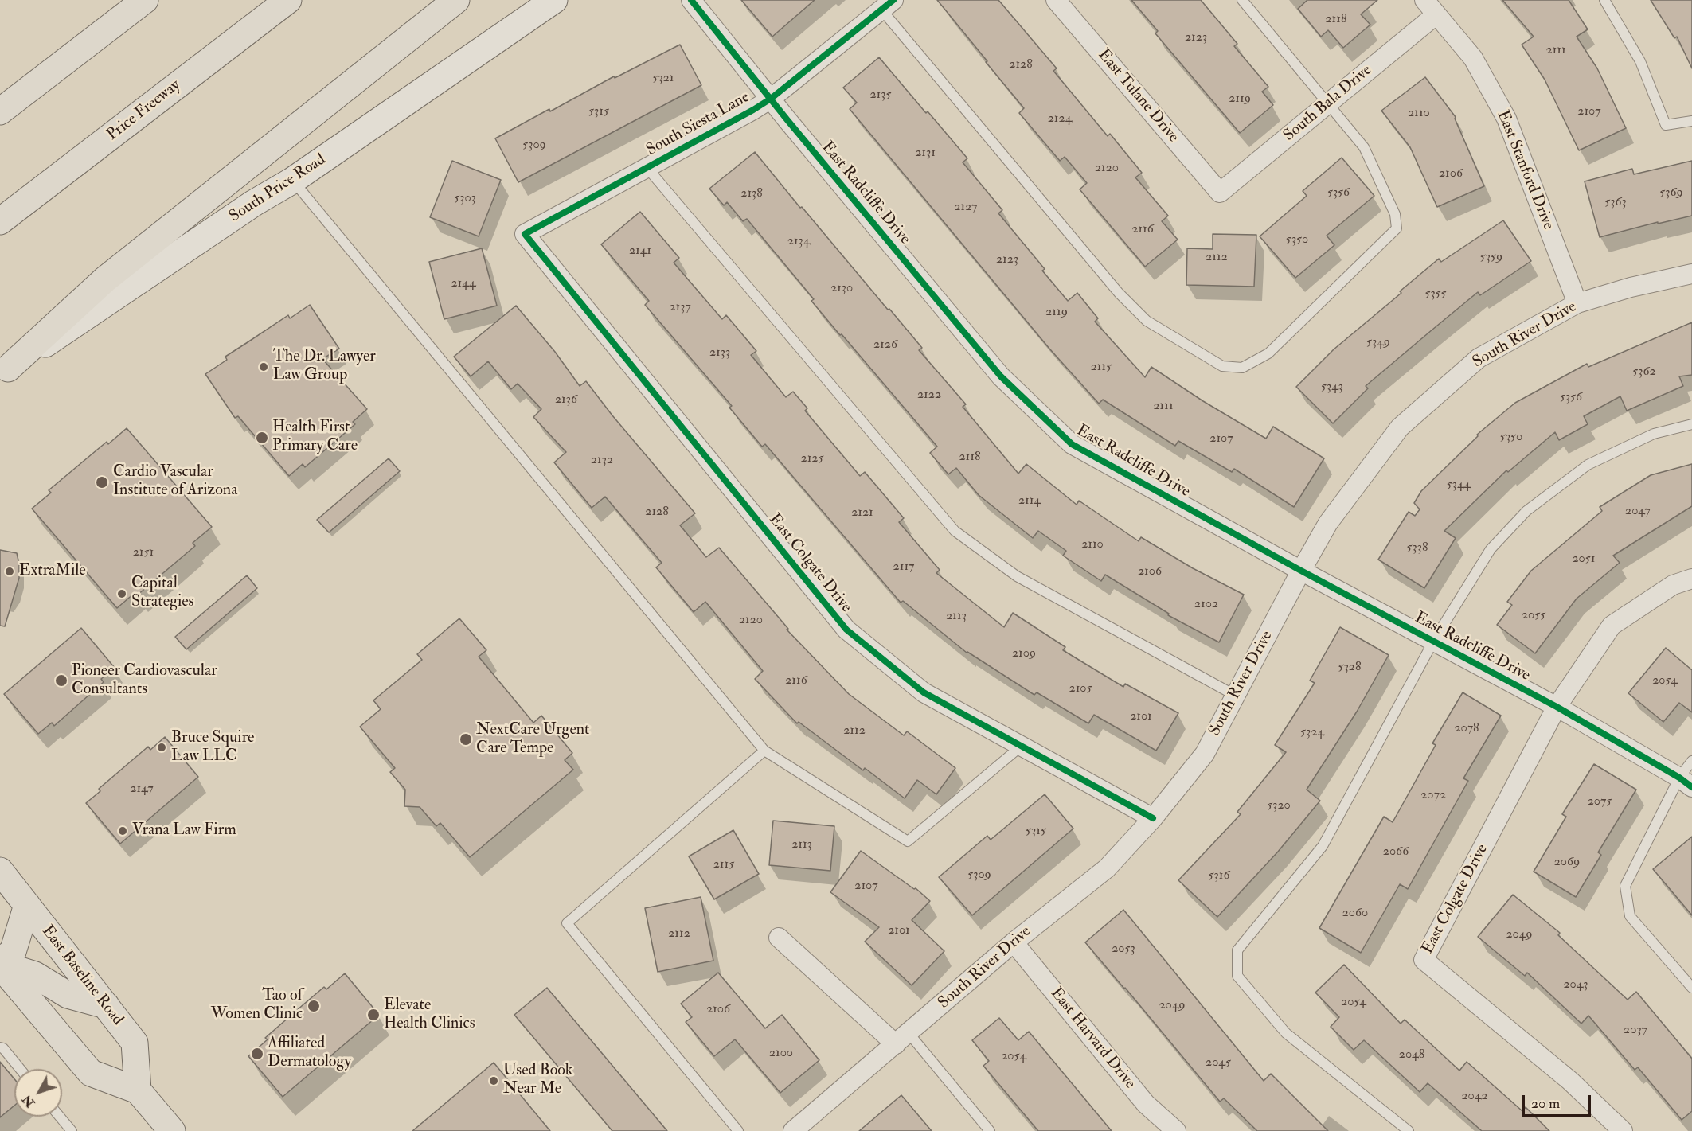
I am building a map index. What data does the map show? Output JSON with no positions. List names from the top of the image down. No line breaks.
{"streets":{"main road":["Price Freeway","South Price Road","East Baseline Road"],"street":["East Tulane Drive","South Bala Drive","South Siesta Lane","East Stanford Drive","East Radcliffe Drive","South River Drive","East Colgate Drive","East Harvard Drive"]},"crossings":[["East Tulane Drive","South Bala Drive"],["South Bala Drive","East Stanford Drive"],["South Siesta Lane","East Radcliffe Drive"],["South Siesta Lane","East Colgate Drive"],["East Stanford Drive","South River Drive"],["East Radcliffe Drive","South River Drive"],["East Radcliffe Drive","East Colgate Drive"],["South River Drive","East Colgate Drive"],["South River Drive","East Harvard Drive"]],"places":["The Dr. Lawyer Law Group","Health First Primary Care","Cardio Vascular Institute of Arizona","ExtraMile","Capital Strategies","Pioneer Cardiovascular Consultants","NextCare Urgent Care Tempe","Bruce Squire Law LLC","Vrana Law Firm","Tao of Women Clinic","Elevate Health Clinics","Affiliated Dermatology","Used Book Near Me"],"house_numbers":["2118","2123","2111","2128","5321","2135","2119","5315","2107","2110","2124","5309","2131","2120","2106","5356","5369","2138","5303","5363","2127","2116","5350","2134","2141","2112","5359","2123","2144","2130","5355","2137","2119","5349","2126","2133","2115","5362","5343","2122","5356","2136","2111","5350","2107","2118","2125","2132","5344","2114","2047","2128","2121","2110","5338","2151","2051","2117","2106","2102","2055","2113","2120","2109","5328","2116","2054","2105","2101","2078","2112","5324","2147","2072","2075","5320","5315","2113","2066","2069","2115","5309","5316","2107","2060","2101","2112","2049","2053","2043","2054","2049","2106","2037","2100","2048","2054","2045","2042"],"scale_bar":"20 m","north":"bottom left"}
